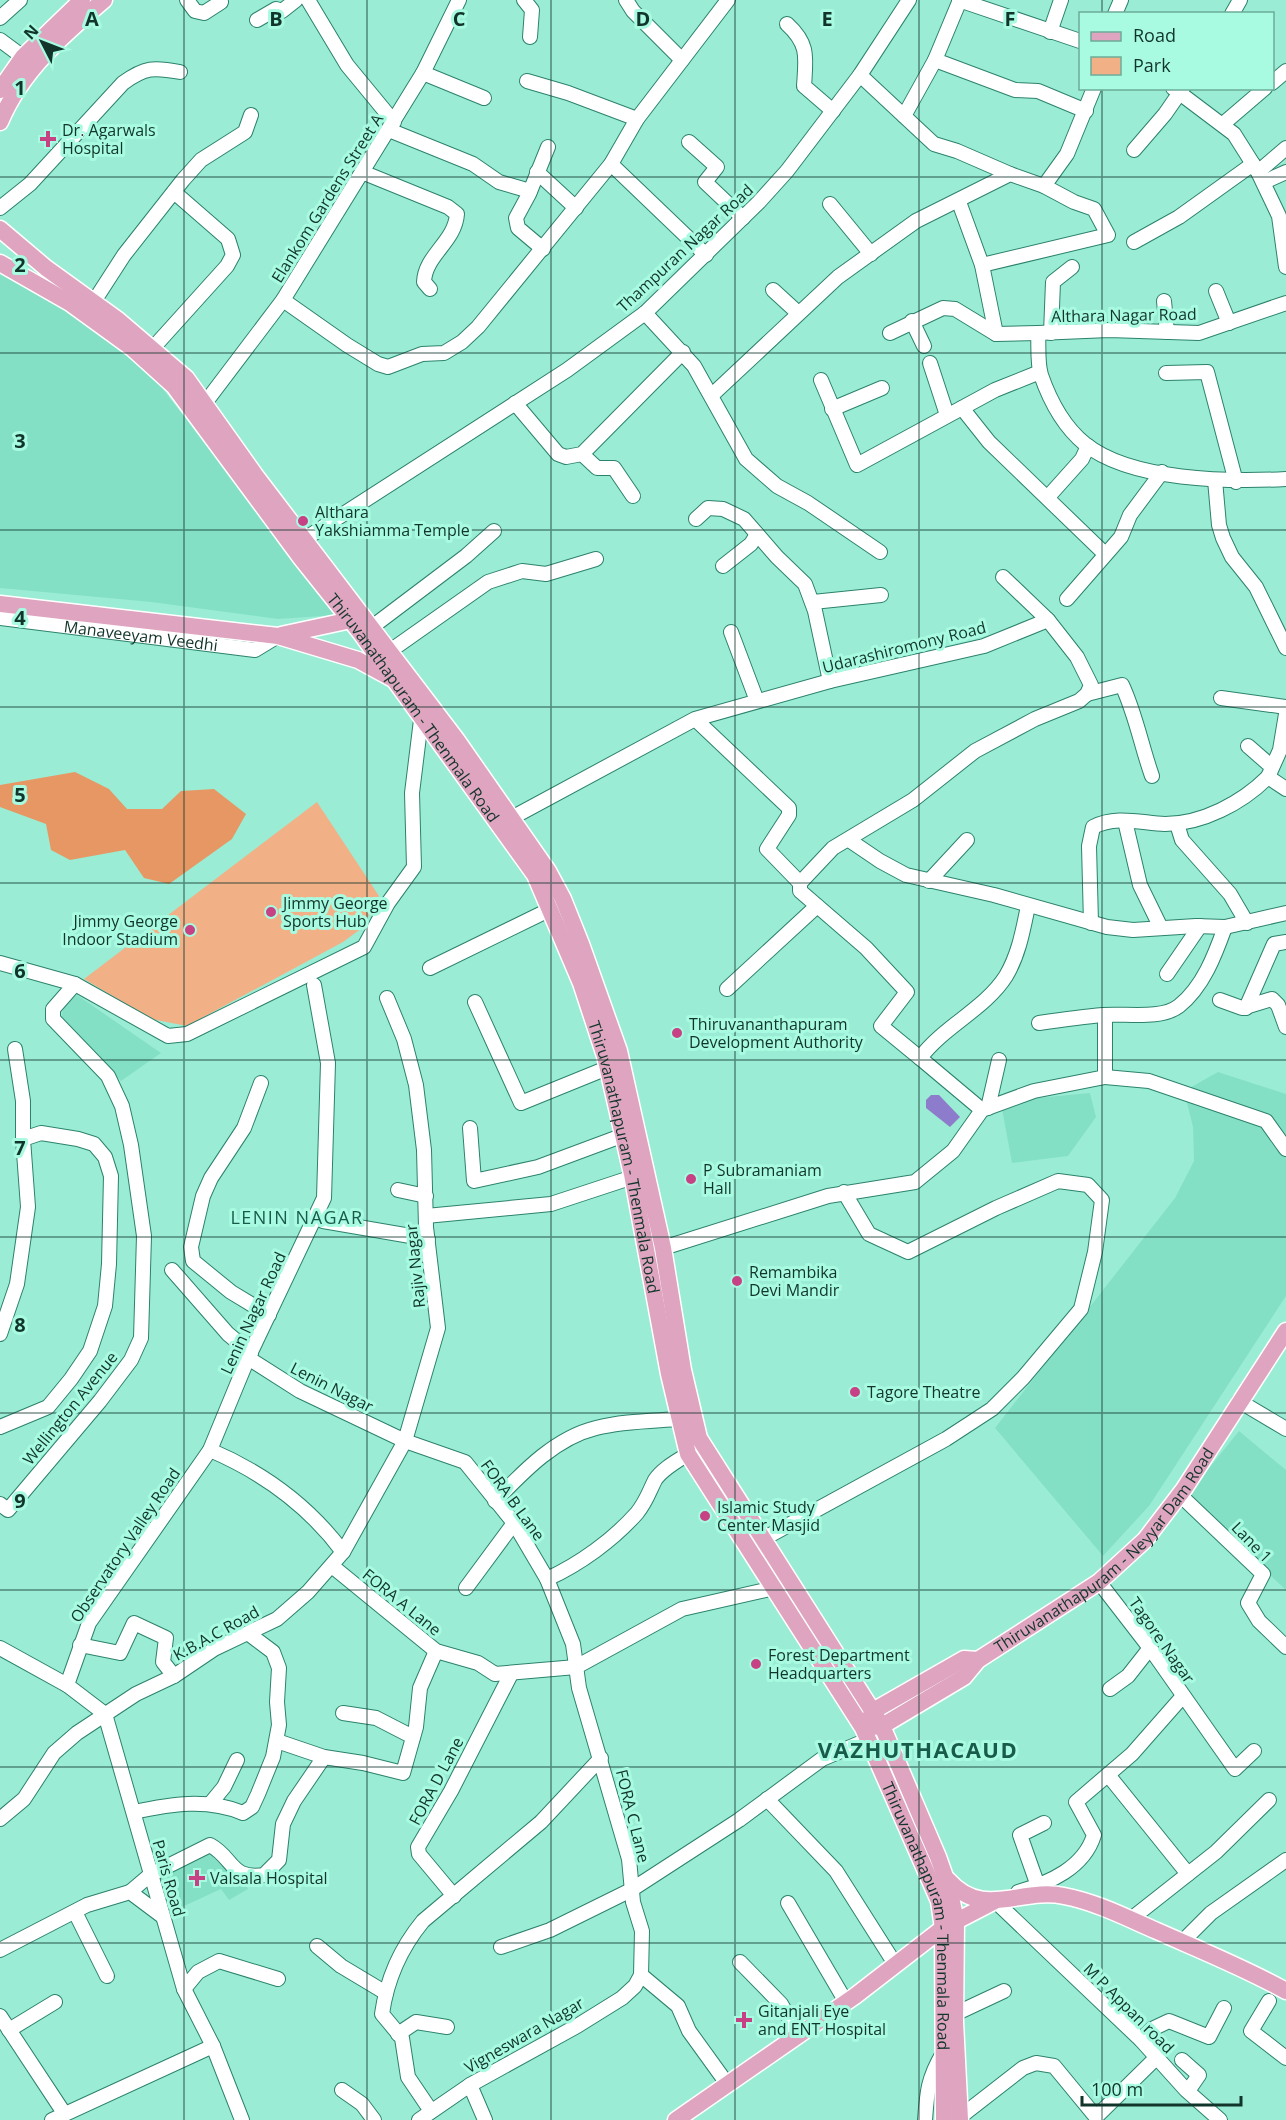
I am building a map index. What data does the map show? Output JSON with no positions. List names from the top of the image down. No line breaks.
{"streets":{"main road":["Manaveeyam Veedhi","Thiruvanathapuram - Thenmala Road","Thiruvanathapuram - Neyyar Dam Road"],"street":["Elankom Gardens Street A","Thampuran Nagar Road","Althara Nagar Road","Udarashiromony Road","Rajiv Nagar","Lenin Nagar Road","Lenin Nagar","Wellington Avenue","FORA B Lane","Lane 1","Observatory Valley Road","FORA A Lane","K.B.A.C Road","Tagore Nagar","FORA D Lane","FORA C Lane","Paris Road","M P Appan road","Vigneswara Nagar"]},"crossings":[["Elankom Gardens Street A","Thiruvanathapuram - Thenmala Road"],["Thampuran Nagar Road","Thiruvanathapuram - Thenmala Road"],["Manaveeyam Veedhi","Thiruvanathapuram - Thenmala Road"],["Udarashiromony Road","Thiruvanathapuram - Thenmala Road"],["Thiruvanathapuram - Thenmala Road","Thiruvanathapuram - Neyyar Dam Road"],["Rajiv Nagar","Lenin Nagar"],["Rajiv Nagar","FORA B Lane"],["Lenin Nagar Road","Lenin Nagar"],["Lenin Nagar Road","Observatory Valley Road"],["Lenin Nagar","FORA B Lane"],["FORA B Lane","FORA A Lane"],["FORA B Lane","FORA C Lane"],["Lane 1","Thiruvanathapuram - Neyyar Dam Road"],["Thiruvanathapuram - Neyyar Dam Road","Tagore Nagar"],["FORA A Lane","K.B.A.C Road"],["FORA A Lane","FORA D Lane"],["FORA A Lane","FORA C Lane"],["K.B.A.C Road","Paris Road"],["Tagore Nagar","M P Appan road"],["FORA C Lane","Vigneswara Nagar"]],"districts":["LENIN NAGAR","VAZHUTHACAUD"],"places":{"health":["Dr. Agarwals Hospital","Valsala Hospital","Gitanjali Eye and ENT Hospital"],"other":["Althara Yakshiamma Temple","Jimmy George Sports Hub","Jimmy George Indoor Stadium","Thiruvananthapuram Development Authority","P Subramaniam Hall","Remambika Devi Mandir","Tagore Theatre","Islamic Study Center Masjid","Forest Department Headquarters"]},"legend":["Road","Park"],"scale_bar":"100 m","north":"top left","grid":{"columns":["A","B","C","D","E","F"],"rows":["1","2","3","4","5","6","7","8","9"]}}
